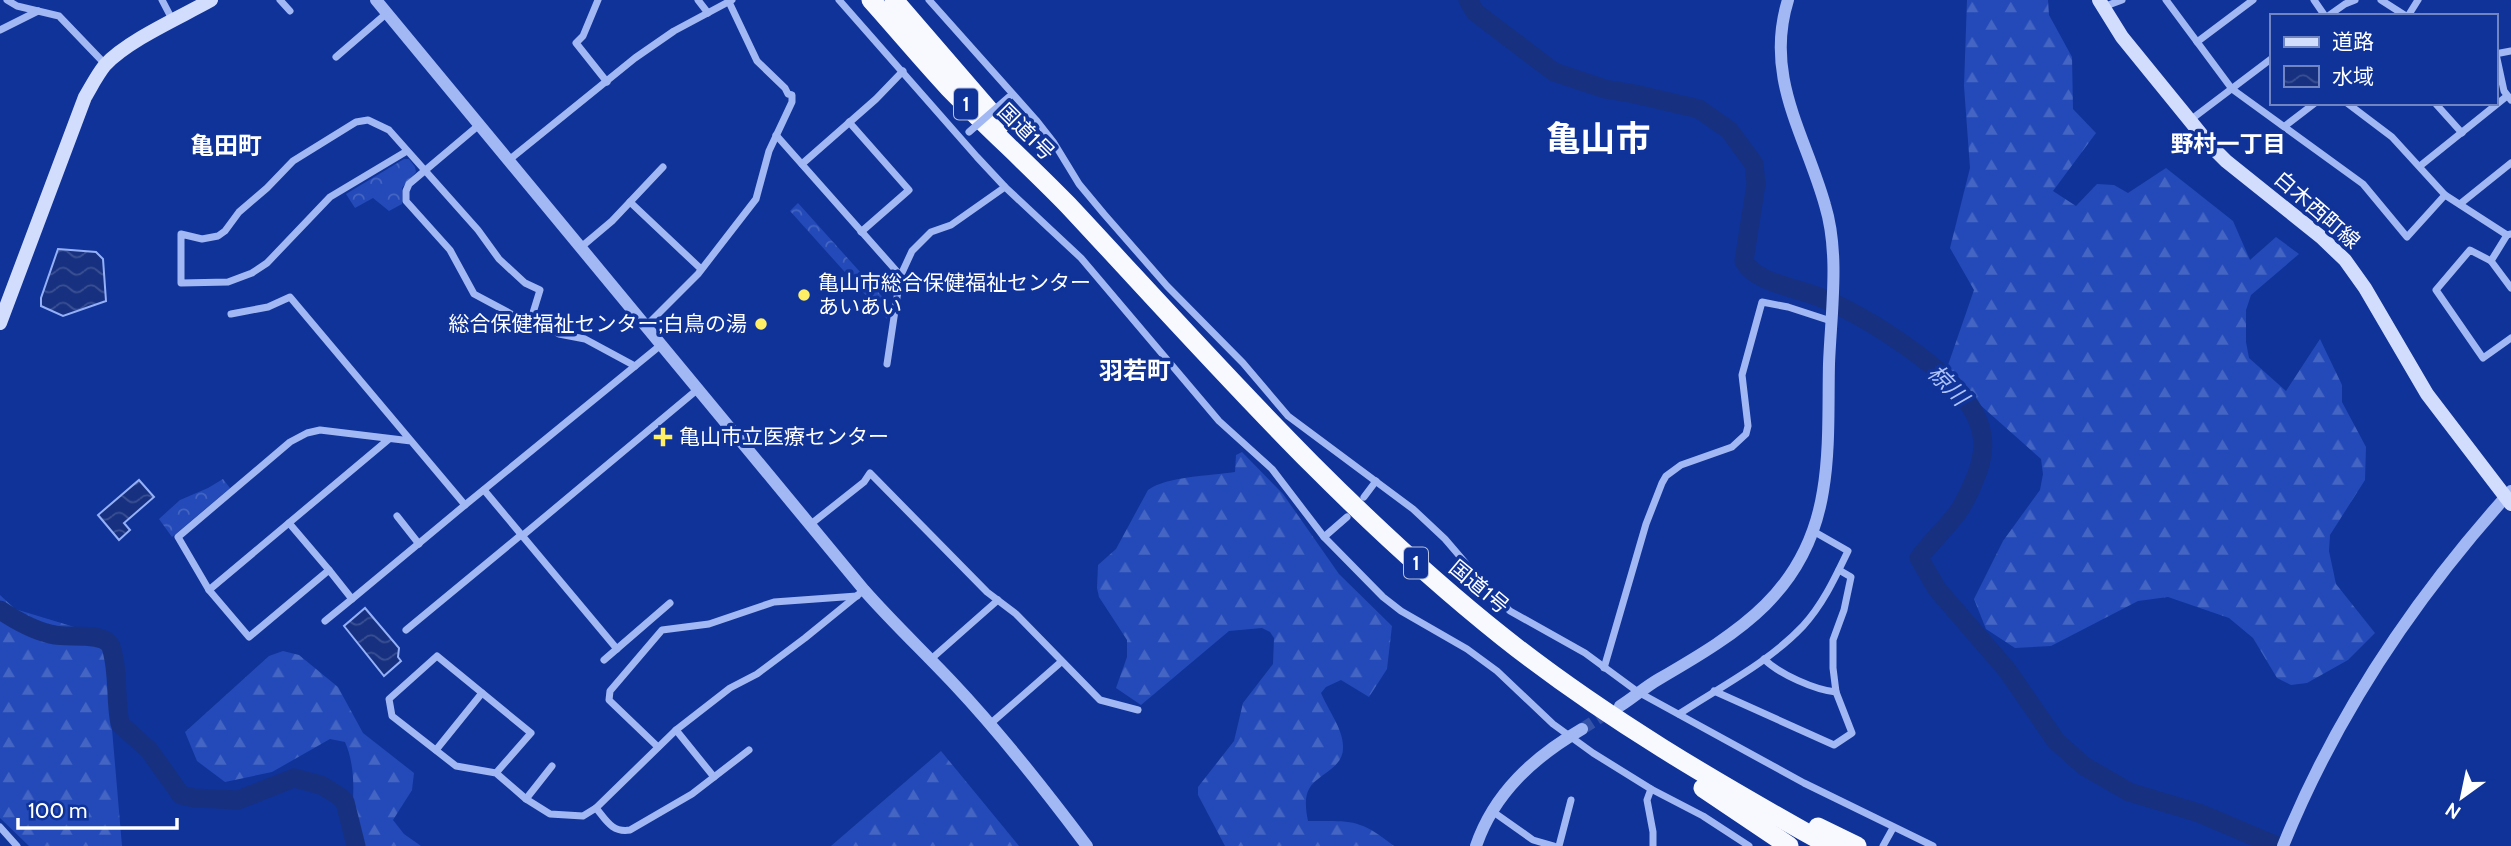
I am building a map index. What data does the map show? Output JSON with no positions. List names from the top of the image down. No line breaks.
{"streets":{"highway":["1","国道1号"],"main road":["白木西町線"]},"crossings":[["1","国道1号"]],"districts":["亀山市","野村一丁目","亀田町","羽若町"],"water":["椋川"],"places":{"other":["亀山市総合保健福祉センター あいあい","総合保健福祉センター;白鳥の湯"],"health":["亀山市立医療センター"]},"legend":["道路","水域"],"scale_bar":"100 m","north":"bottom left"}
